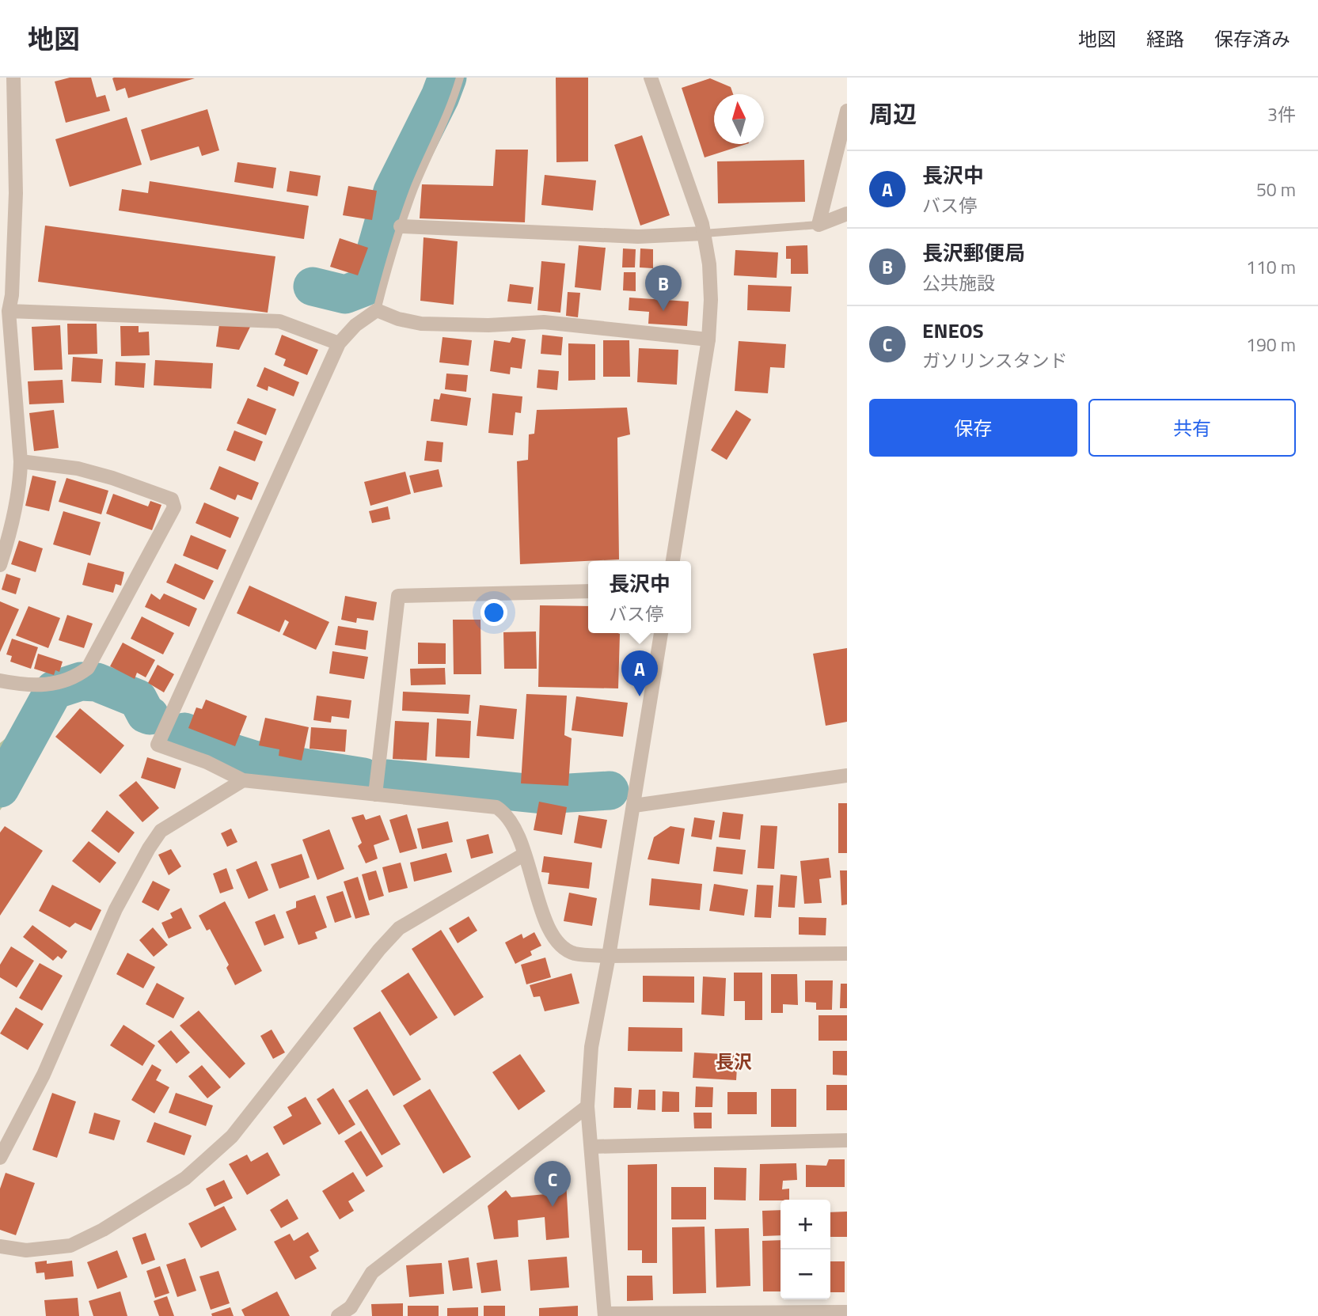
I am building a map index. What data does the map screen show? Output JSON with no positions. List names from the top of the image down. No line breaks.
{"districts":["長沢"],"north":"top","page":{"header":"地図","nav":["地図","経路","保存済み"],"heading":["周辺","3件"],"list":[{"mark":"A","name":"長沢中","note":"バス停","value":"50 m"},{"mark":"B","name":"長沢郵便局","note":"公共施設","value":"110 m"},{"mark":"C","name":"ENEOS","note":"ガソリンスタンド","value":"190 m"}],"pins":["B","A","C"],"buttons":["保存","共有"],"popup":["長沢中","バス停"],"map_buttons":["+","−"]}}
